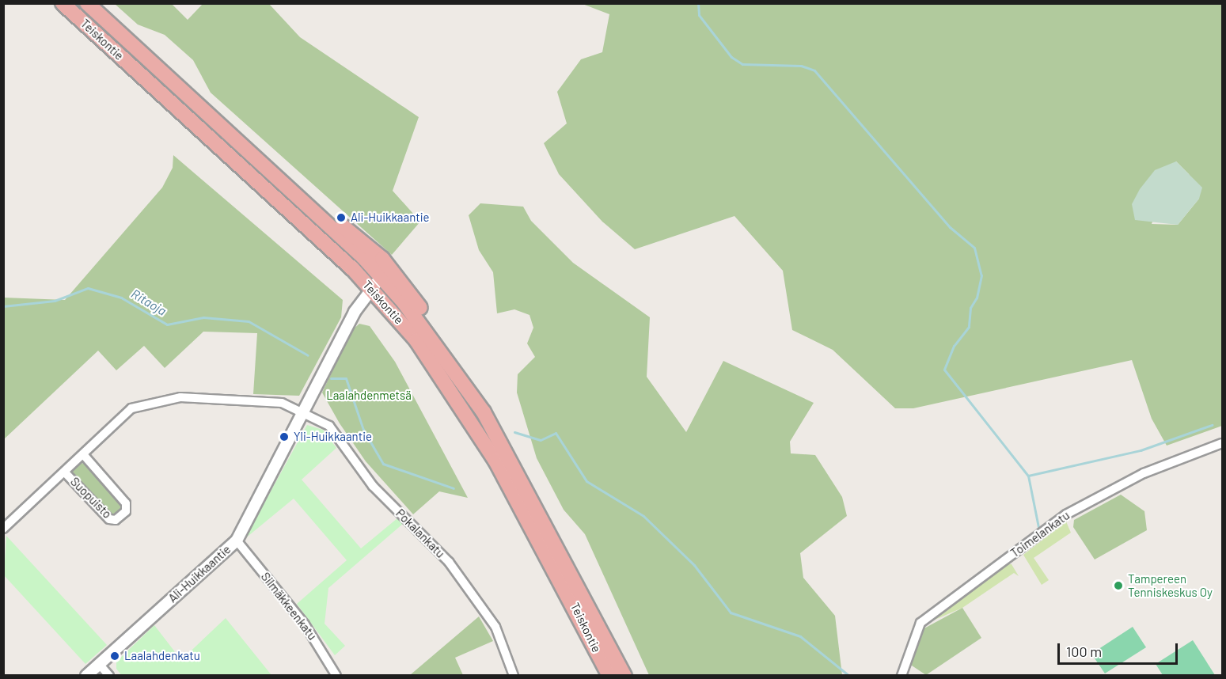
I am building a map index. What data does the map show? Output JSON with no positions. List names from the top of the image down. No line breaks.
{"streets":{"highway":["Teiskontie"],"street":["Suopuisto","Pokalankatu","Toimelankatu","Ali-Huikkaantie","Silmäkkeenkatu"]},"crossings":[["Teiskontie","Ali-Huikkaantie"],["Pokalankatu","Ali-Huikkaantie"],["Ali-Huikkaantie","Silmäkkeenkatu"]],"water":["Ritaoja"],"parks":["Laalahdenmetsä"],"places":["Ali-Huikkaantie","Yli-Huikkaantie","Tampereen Tenniskeskus Oy","Laalahdenkatu"],"scale_bar":"100 m"}
